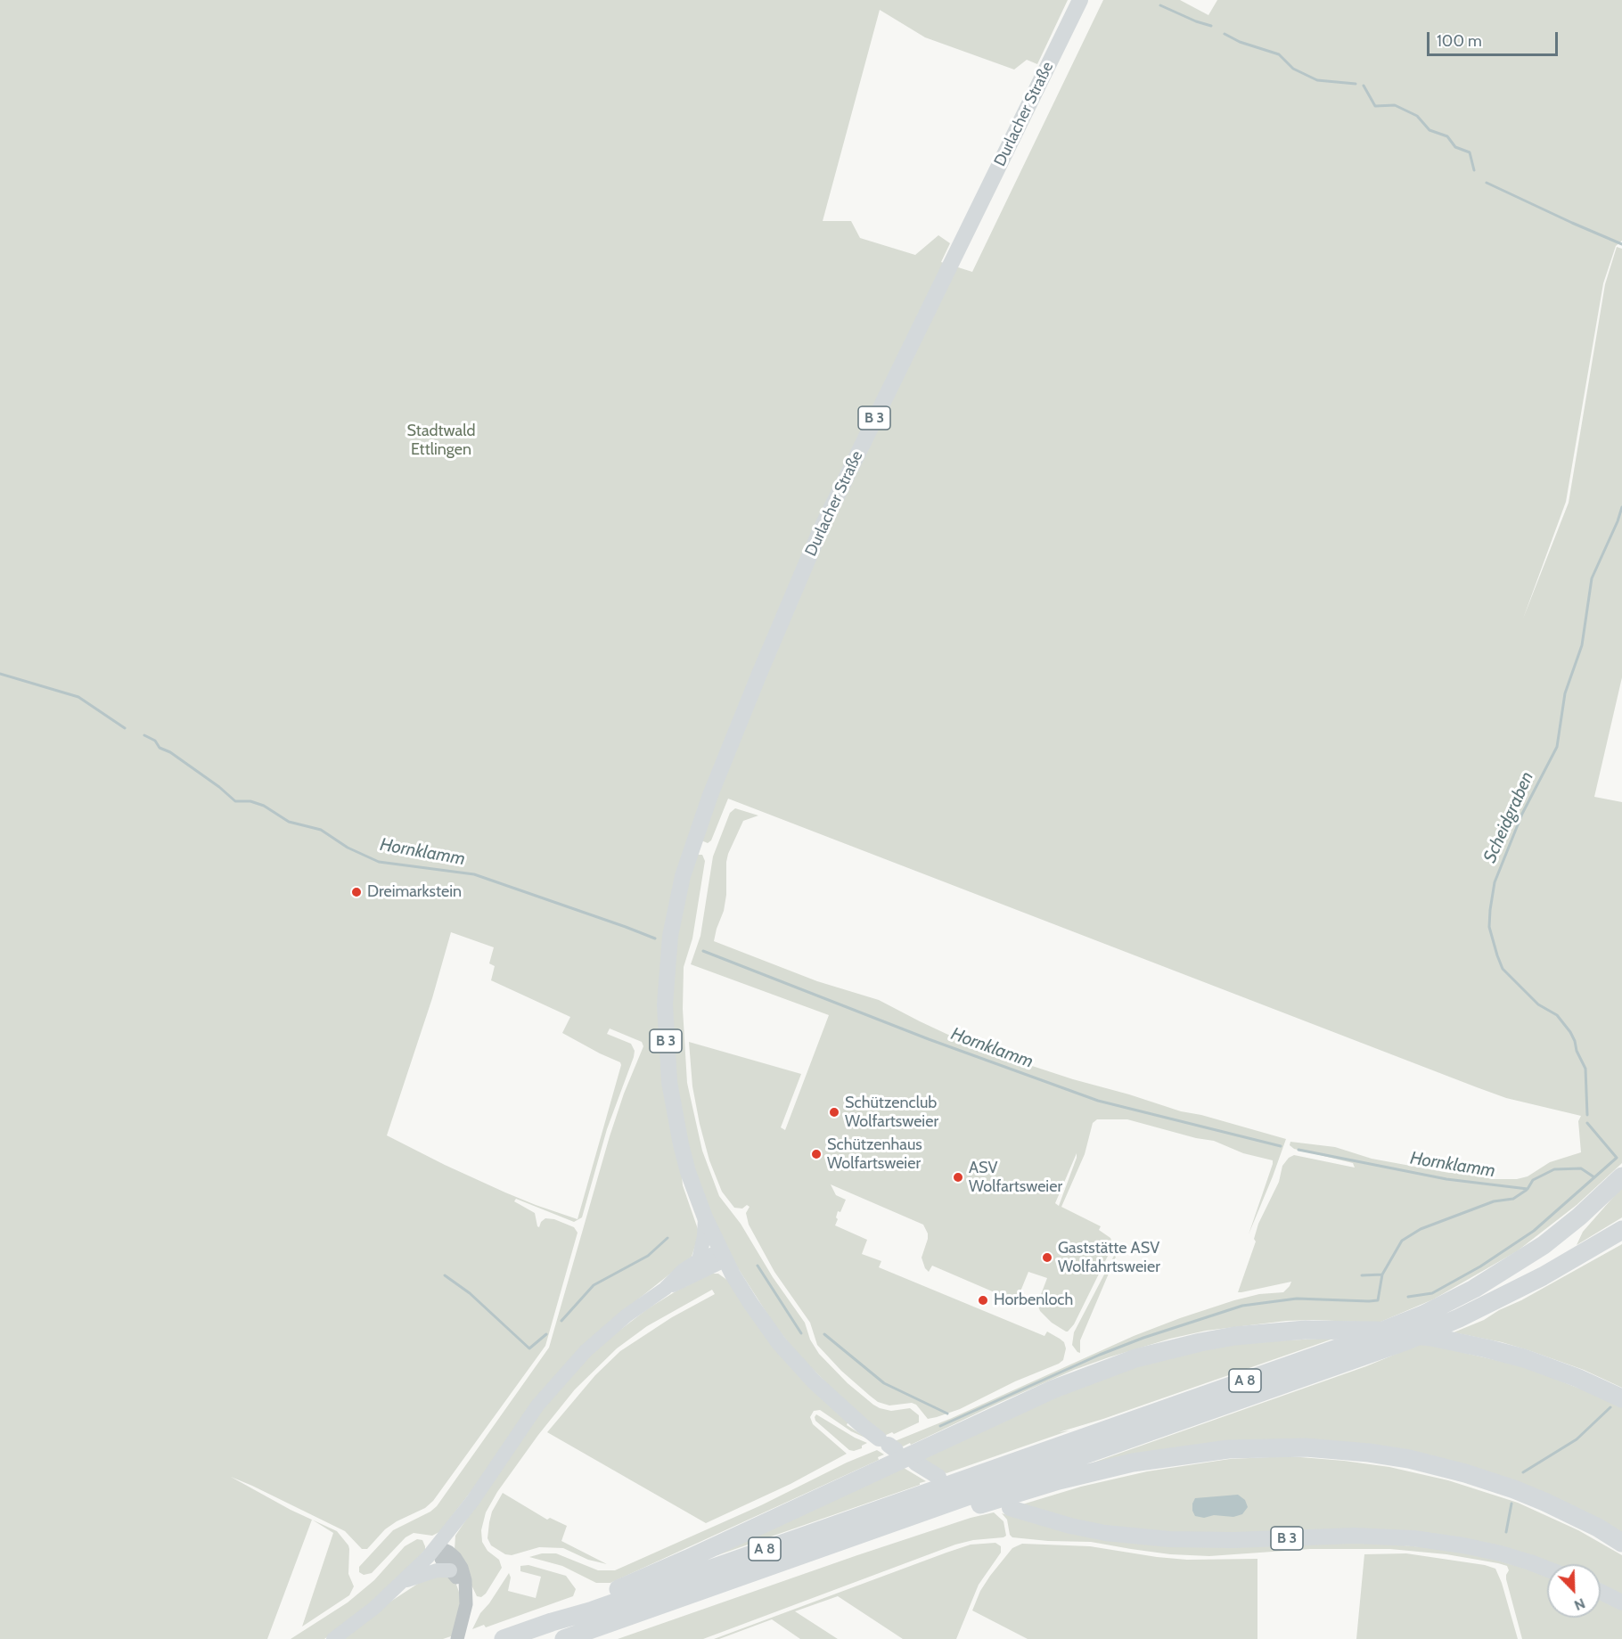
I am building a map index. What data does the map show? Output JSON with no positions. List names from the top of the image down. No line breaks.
{"streets":{"highway":["A 8"],"main road":["Durlacher Straße","B 3"]},"crossings":[["Durlacher Straße","B 3"],["B 3","A 8"]],"water":["Scheidgraben","Hornklamm"],"parks":["Stadtwald Ettlingen"],"places":["Dreimarkstein","Schützenclub Wolfartsweier","Schützenhaus Wolfartsweier","ASV Wolfartsweier","Gaststätte ASV Wolfahrtsweier","Horbenloch"],"scale_bar":"100 m","north":"bottom right"}
